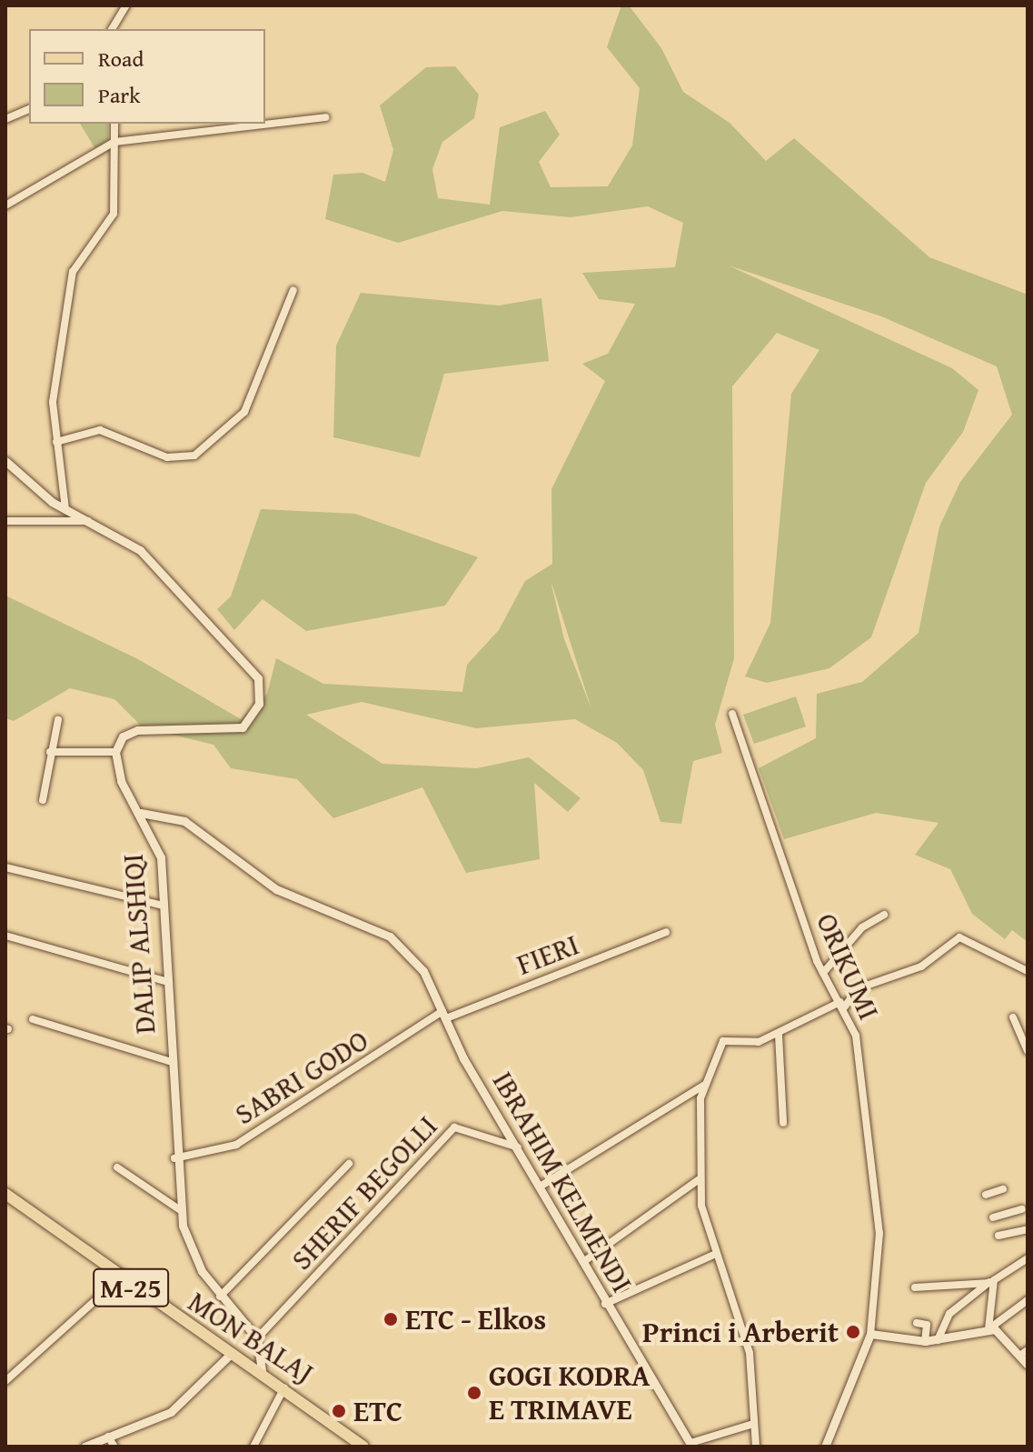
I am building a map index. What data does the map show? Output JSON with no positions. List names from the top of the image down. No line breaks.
{"streets":{"main road":["M-25","MON BALAJ"],"street":["DALIP ALSHIQI","FIERI","ORIKUMI","SABRI GODO","IBRAHIM KELMENDI","SHERIF BEGOLLI"]},"crossings":[["DALIP ALSHIQI","SABRI GODO"],["DALIP ALSHIQI","IBRAHIM KELMENDI"],["DALIP ALSHIQI","SHERIF BEGOLLI"],["FIERI","SABRI GODO"],["FIERI","IBRAHIM KELMENDI"],["SABRI GODO","IBRAHIM KELMENDI"],["IBRAHIM KELMENDI","SHERIF BEGOLLI"]],"places":["ETC - Elkos","Princi i Arberit","GOGI KODRA E TRIMAVE","ETC"],"legend":["Road","Park"]}
